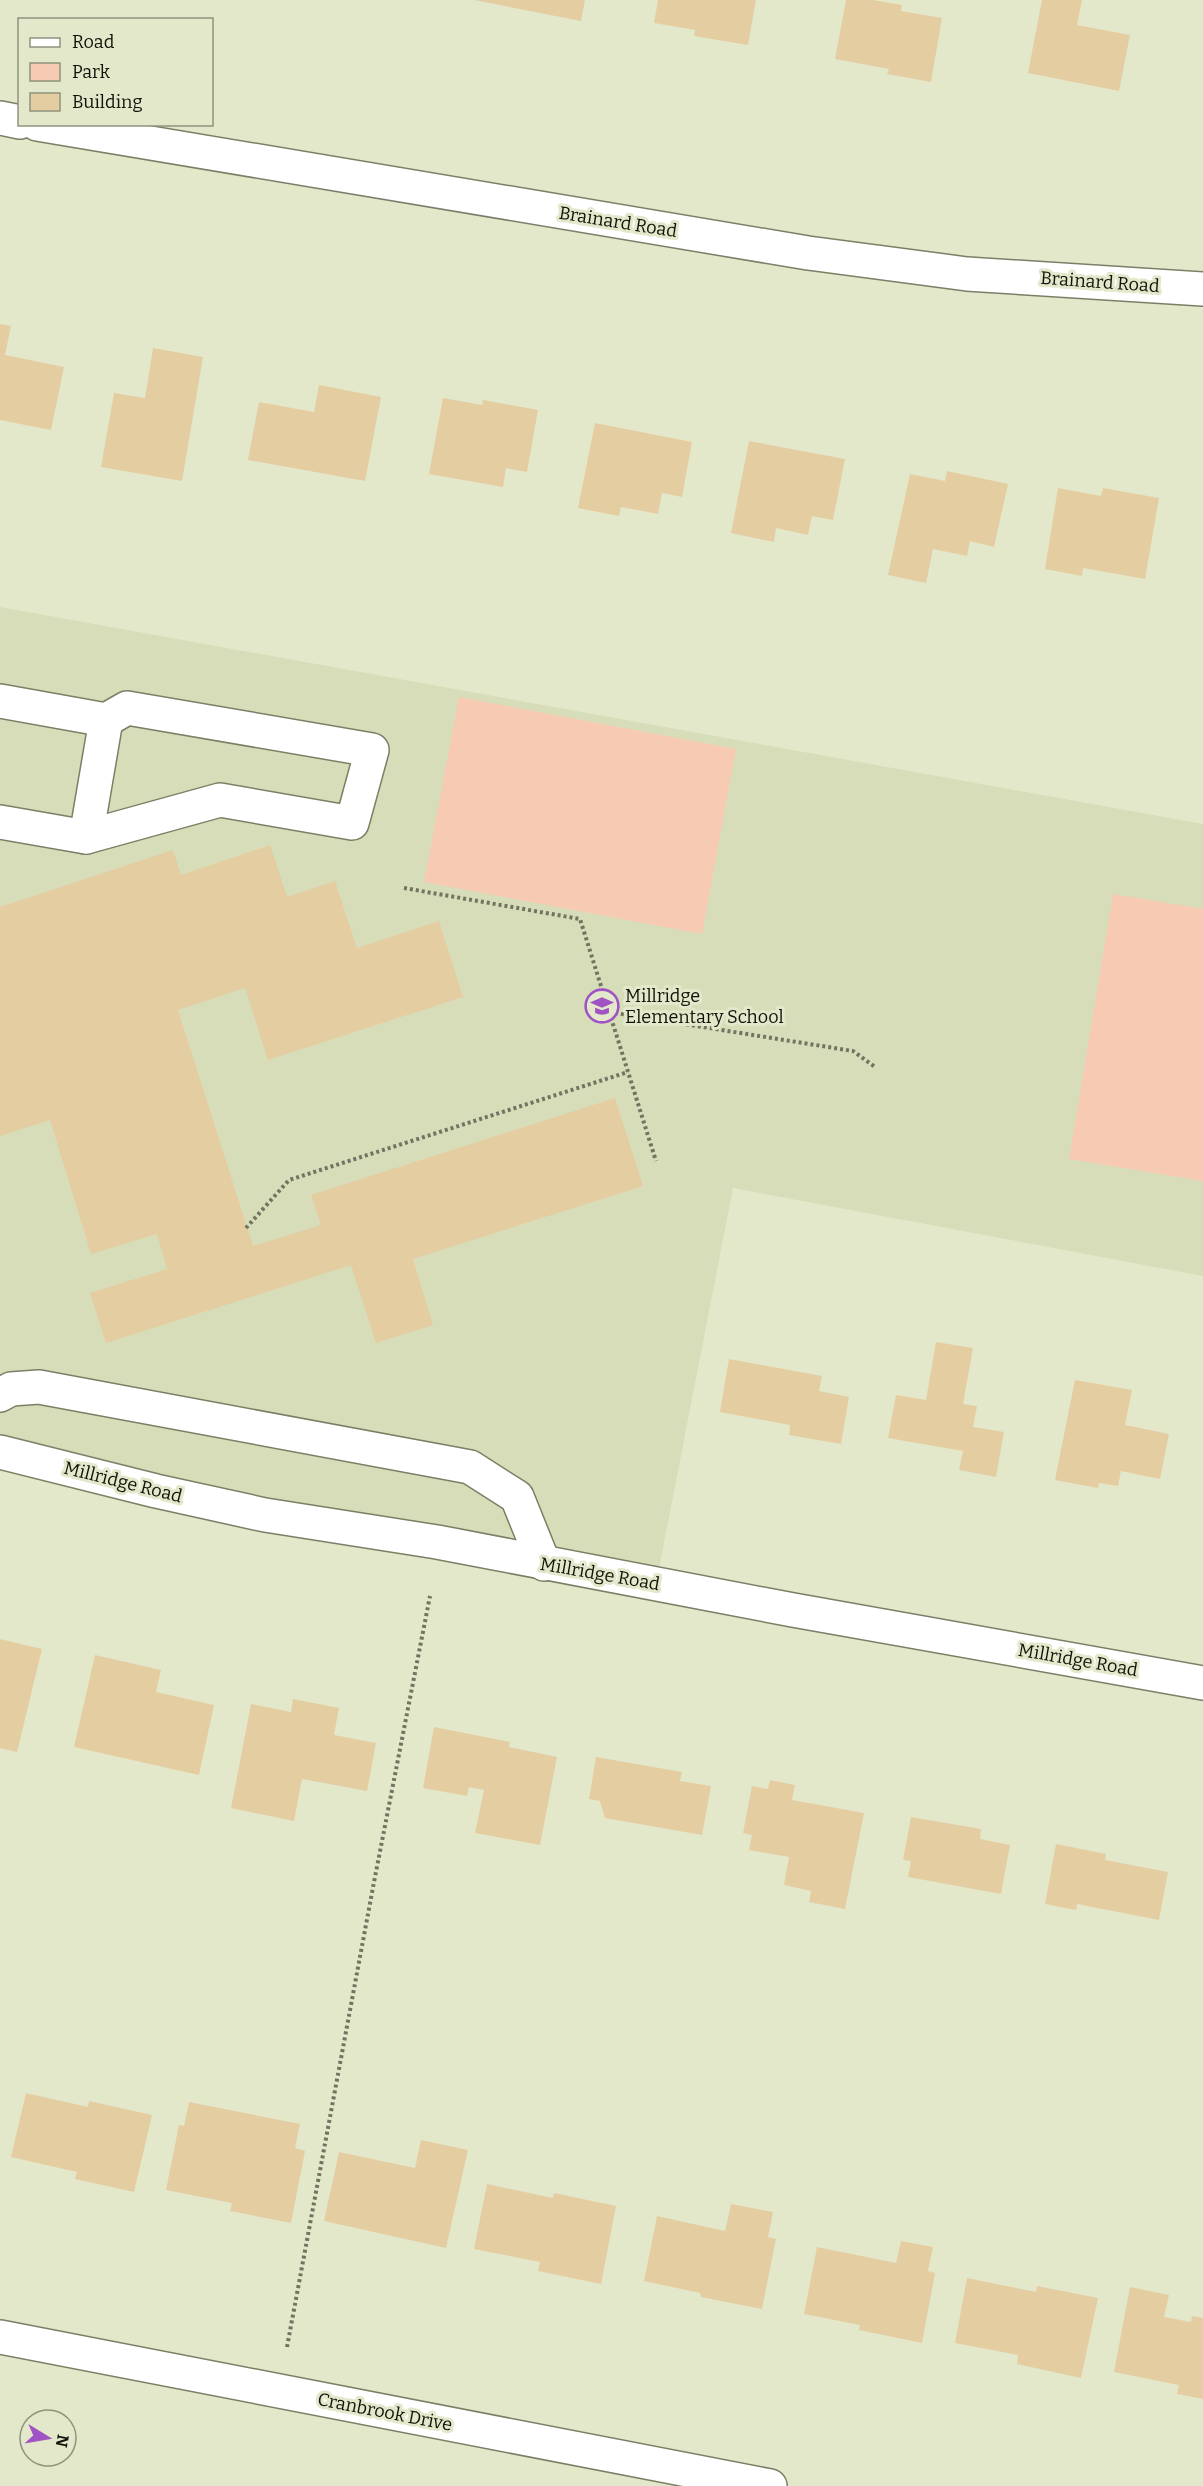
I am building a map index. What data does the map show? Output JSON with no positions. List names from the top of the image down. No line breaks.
{"streets":{"street":["Brainard Road","Millridge Road","Cranbrook Drive"]},"places":{"school or university":["Millridge Elementary School"]},"legend":["Road","Park","Building"],"north":"right"}
